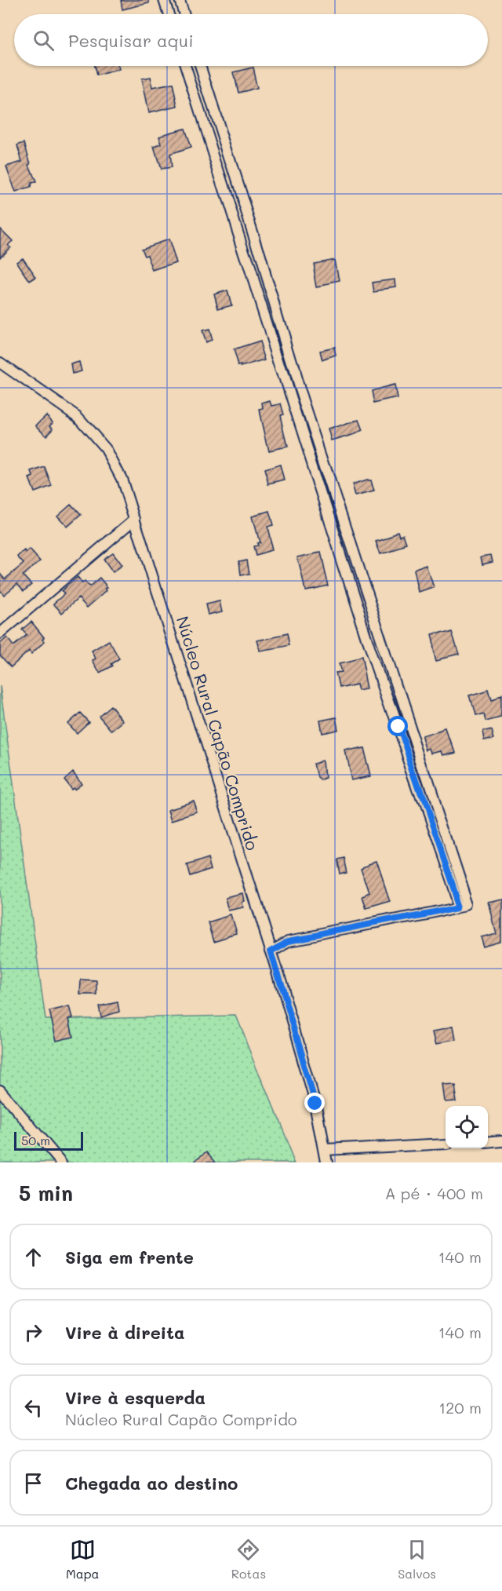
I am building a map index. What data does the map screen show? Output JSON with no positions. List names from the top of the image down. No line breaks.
{"streets":{"street":["Núcleo Rural Capão Comprido"]},"scale_bar":"50 m","page":{"search":"Pesquisar aqui","scale":"50 m","heading":["5 min","A pé · 400 m"],"list":[["Siga em frente","140 m"],["Vire à direita","140 m"],["Vire à esquerda","Núcleo Rural Capão Comprido","120 m"],"Chegada ao destino"],"nav":["Mapa","Rotas","Salvos"]}}
